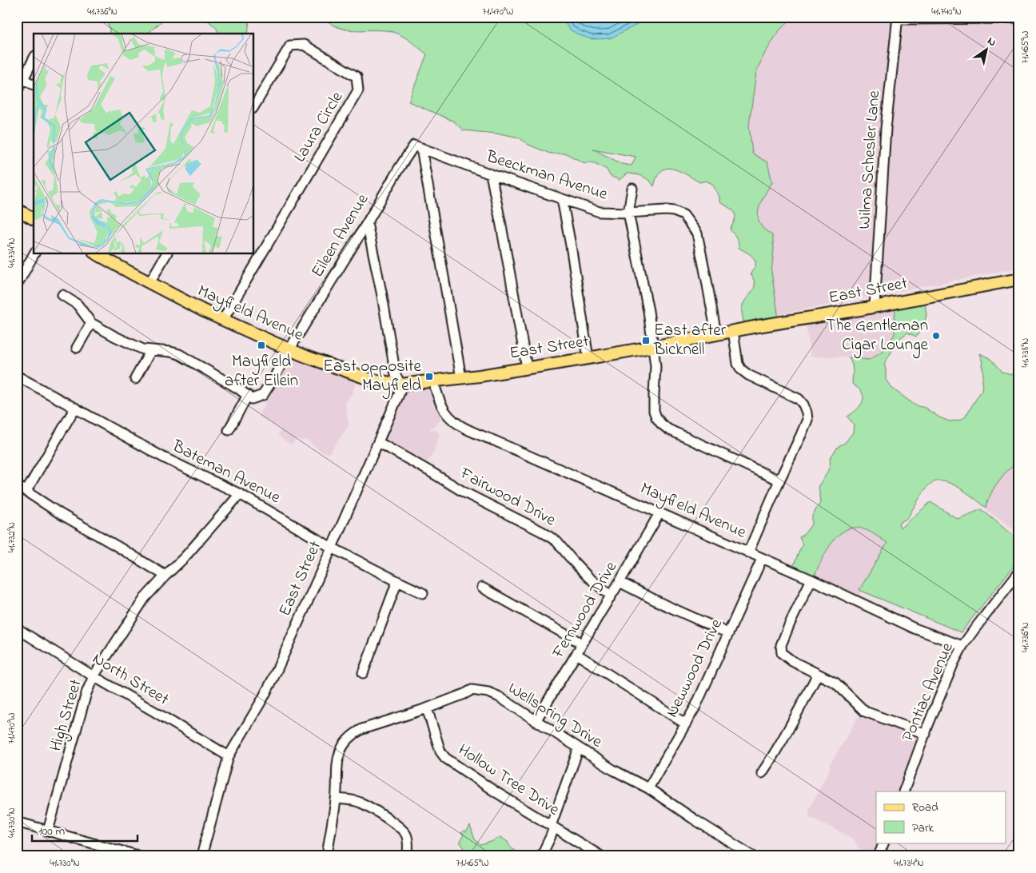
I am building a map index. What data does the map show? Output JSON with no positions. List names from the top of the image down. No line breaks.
{"streets":{"main road":["East Street","Mayfield Avenue"],"street":["Laura Circle","Wilma Schesler Lane","Beeckman Avenue","Eileen Avenue","Bateman Avenue","Fairwood Drive","Fernwood Drive","Newwood Drive","North Street","Pontiac Avenue","High Street","Wellspring Drive","Hollow Tree Drive"]},"crossings":[["Laura Circle","Mayfield Avenue"],["Wilma Schesler Lane","East Street"],["Beeckman Avenue","Eileen Avenue"],["Beeckman Avenue","East Street"],["Eileen Avenue","Mayfield Avenue"],["East Street","Mayfield Avenue"],["East Street","Bateman Avenue"],["East Street","Fairwood Drive"],["East Street","North Street"],["Mayfield Avenue","Fernwood Drive"],["Mayfield Avenue","Newwood Drive"],["Mayfield Avenue","Pontiac Avenue"],["Bateman Avenue","High Street"],["Fairwood Drive","Fernwood Drive"],["Fernwood Drive","Wellspring Drive"],["Newwood Drive","Wellspring Drive"],["North Street","High Street"],["Wellspring Drive","Hollow Tree Drive"]],"places":{"other":["The Gentleman Cigar Lounge"],"transit":["East after Bicknell","Mayfield after Eilein","East opposite Mayfield"]},"legend":["Road","Park"],"scale_bar":"100 m","north":"top right","coordinates":["41.736°N","71.470°W","41.740°N","71.465°W","41.734°N","41.738°N","41.732°N","41.730°N"]}
